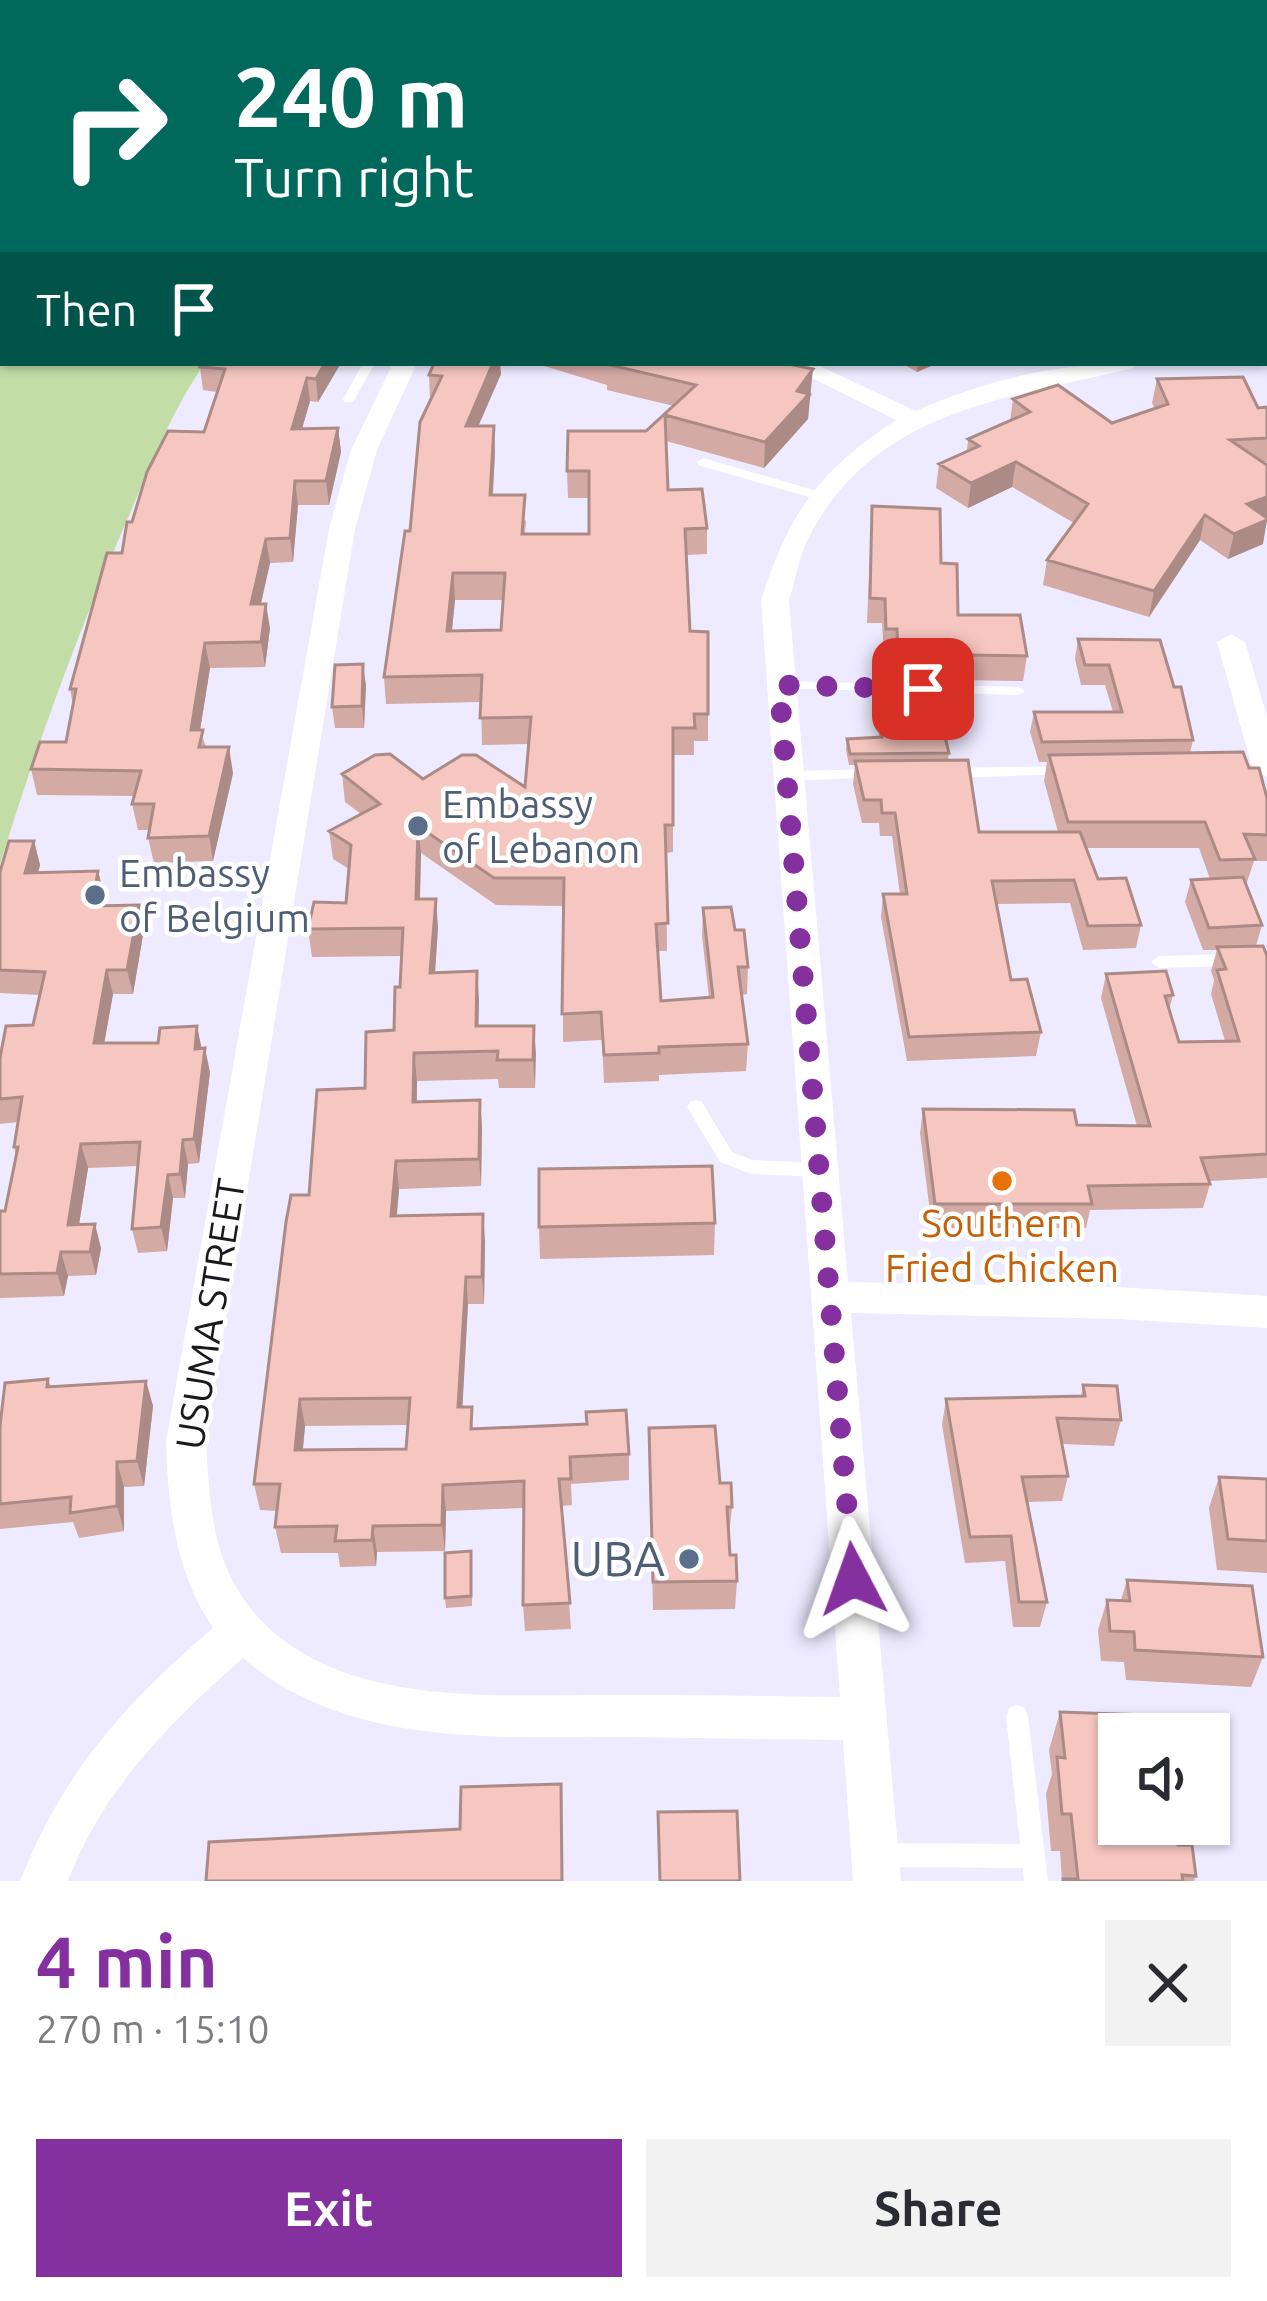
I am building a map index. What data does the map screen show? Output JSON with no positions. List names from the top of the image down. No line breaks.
{"streets":{"street":["USUMA STREET"]},"places":["Embassy of Lebanon","Embassy of Belgium","Southern Fried Chicken","UBA"],"page":{"turn":["240 m","Turn right"],"then":"Then","heading":["4 min","270 m · 15:10"],"buttons":["Exit","Share"]}}
